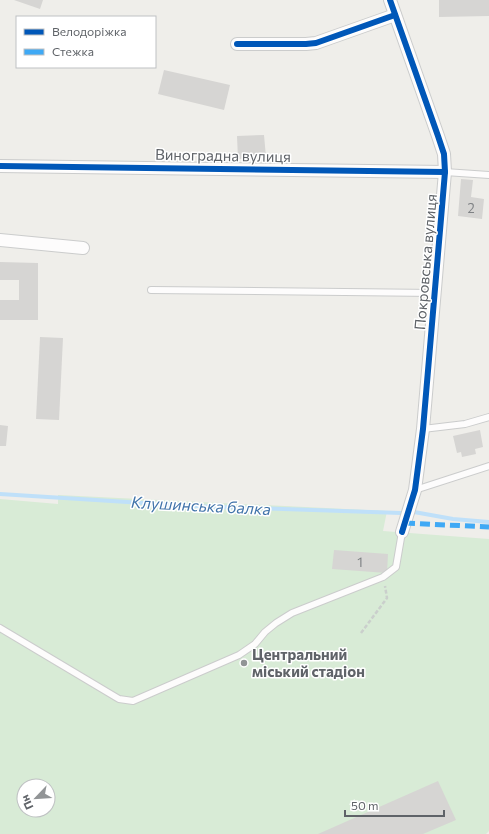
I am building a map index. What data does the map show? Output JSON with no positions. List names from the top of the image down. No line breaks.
{"streets":{"street":["Виноградна вулиця","Покровська вулиця"]},"crossings":[["Виноградна вулиця","Покровська вулиця"]],"water":["Клушинська балка"],"places":["Центральний міський стадіон"],"house_numbers":["2","1"],"legend":["Велодоріжка","Стежка"],"scale_bar":"50 m","north":"bottom left"}
